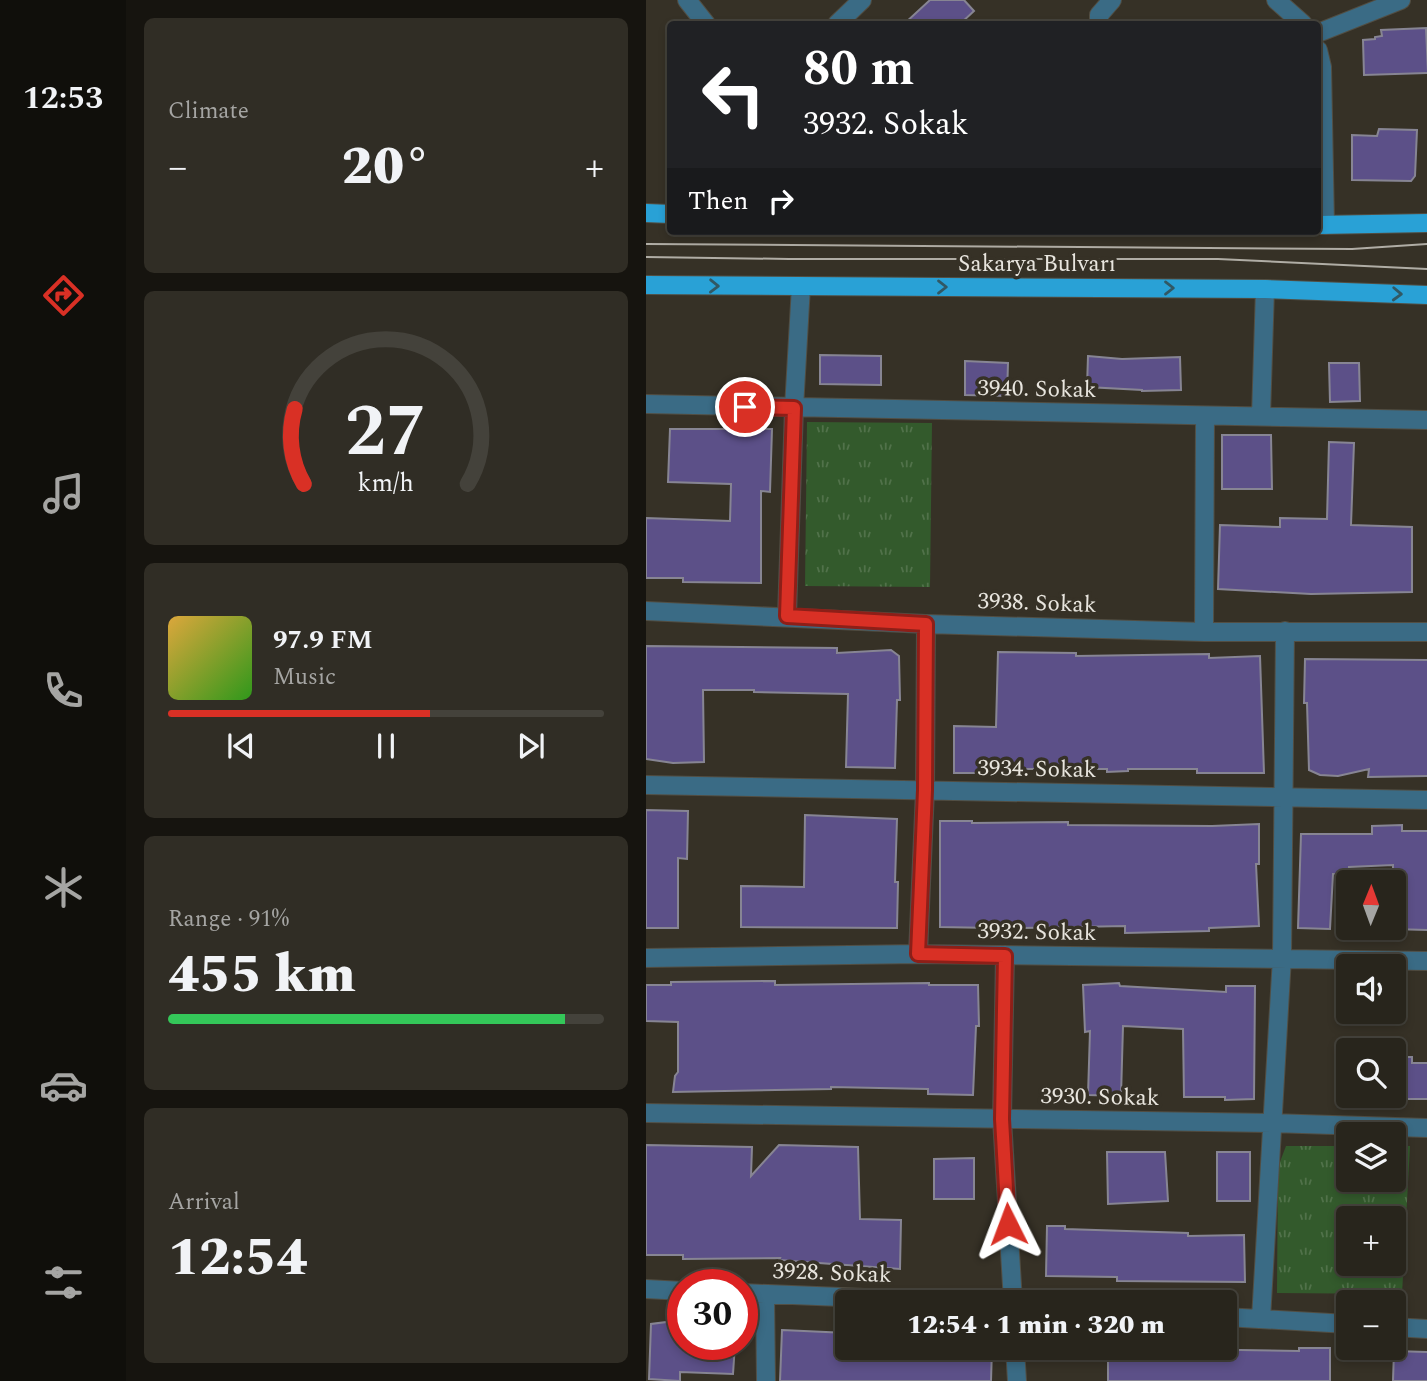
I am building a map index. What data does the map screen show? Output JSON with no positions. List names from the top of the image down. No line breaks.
{"streets":{"main road":["Sakarya Bulvarı"],"street":["3940. Sokak","3938. Sokak","3934. Sokak","3932. Sokak","3930. Sokak","3928. Sokak"]},"one_way":["Sakarya Bulvarı"],"north":"top","page":{"tabs":"12:53","tile":["Climate",["Range · 91%","455 km"],["Arrival","12:54"]],"turn":["80 m","3932. Sokak"],"heat":["−","20°","+"],"then":"Then","song":["97.9 FM","Music"],"map_buttons":["+","−"],"limit":"30","trip":"12:54 · 1 min · 320 m","gauge":["27","km/h"]}}
